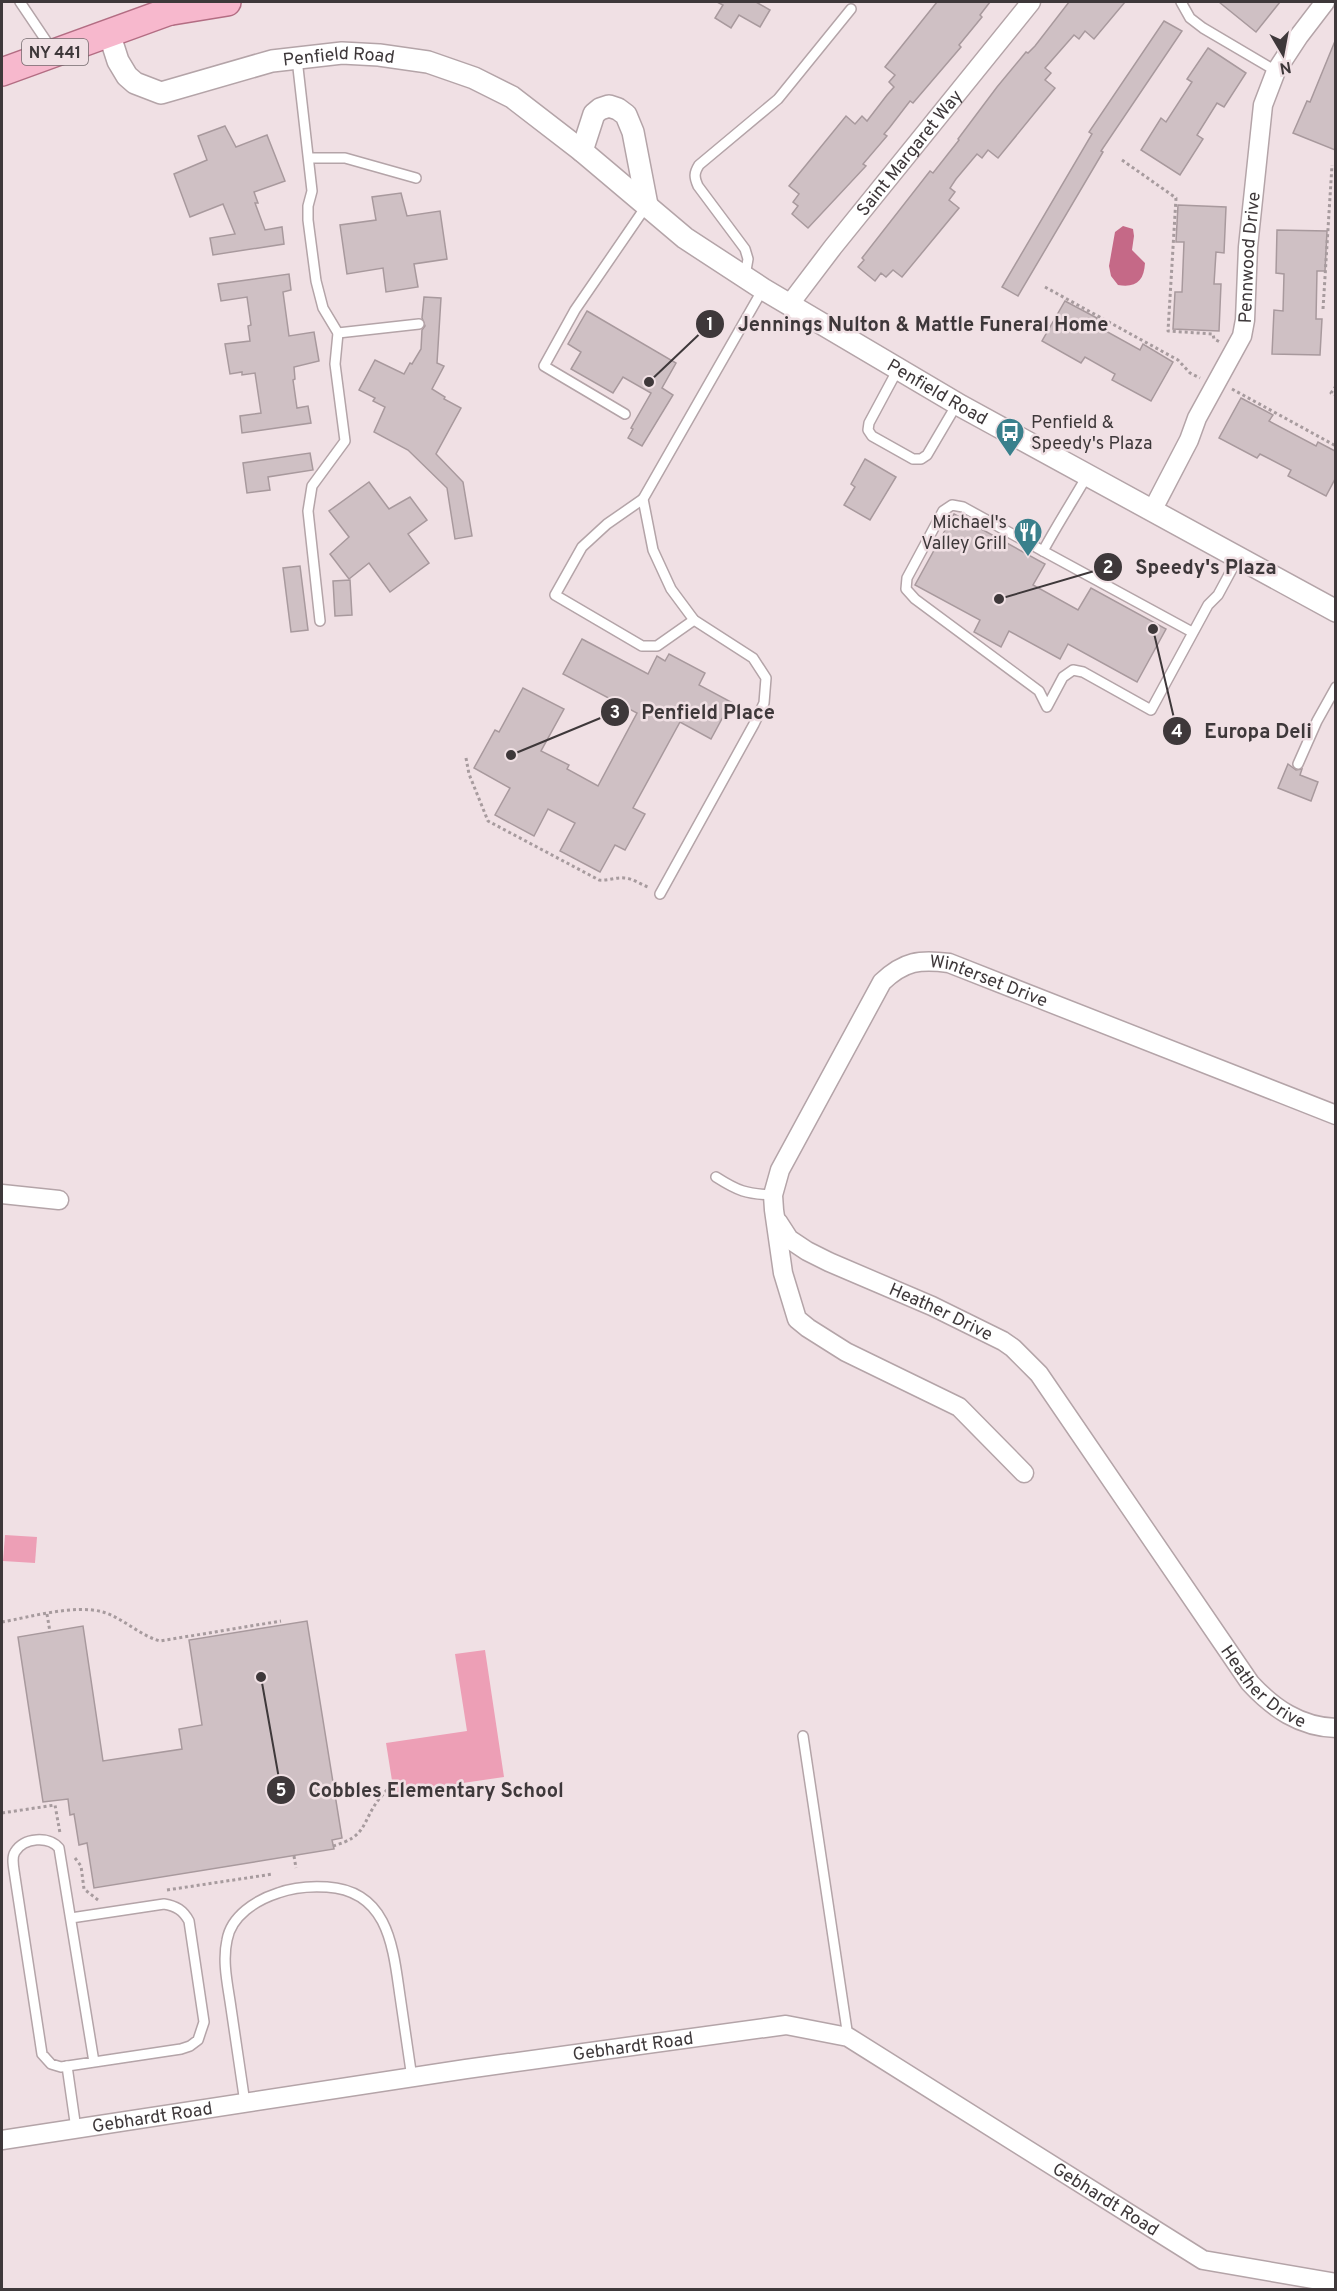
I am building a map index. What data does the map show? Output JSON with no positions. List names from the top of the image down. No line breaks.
{"streets":{"main road":["NY 441"],"street":["Penfield Road","Saint Margaret Way","Pennwood Drive","Winterset Drive","Heather Drive","Gebhardt Road"]},"crossings":[["NY 441","Penfield Road"],["Penfield Road","Saint Margaret Way"],["Penfield Road","Pennwood Drive"],["Winterset Drive","Heather Drive"]],"places":{"other":["Jennings Nulton & Mattle Funeral Home","Speedy's Plaza","Europa Deli","Penfield Place","Cobbles Elementary School"],"bus stop":["Penfield & Speedy's Plaza"],"restaurant":["Michael's Valley Grill"]},"north":"bottom"}
